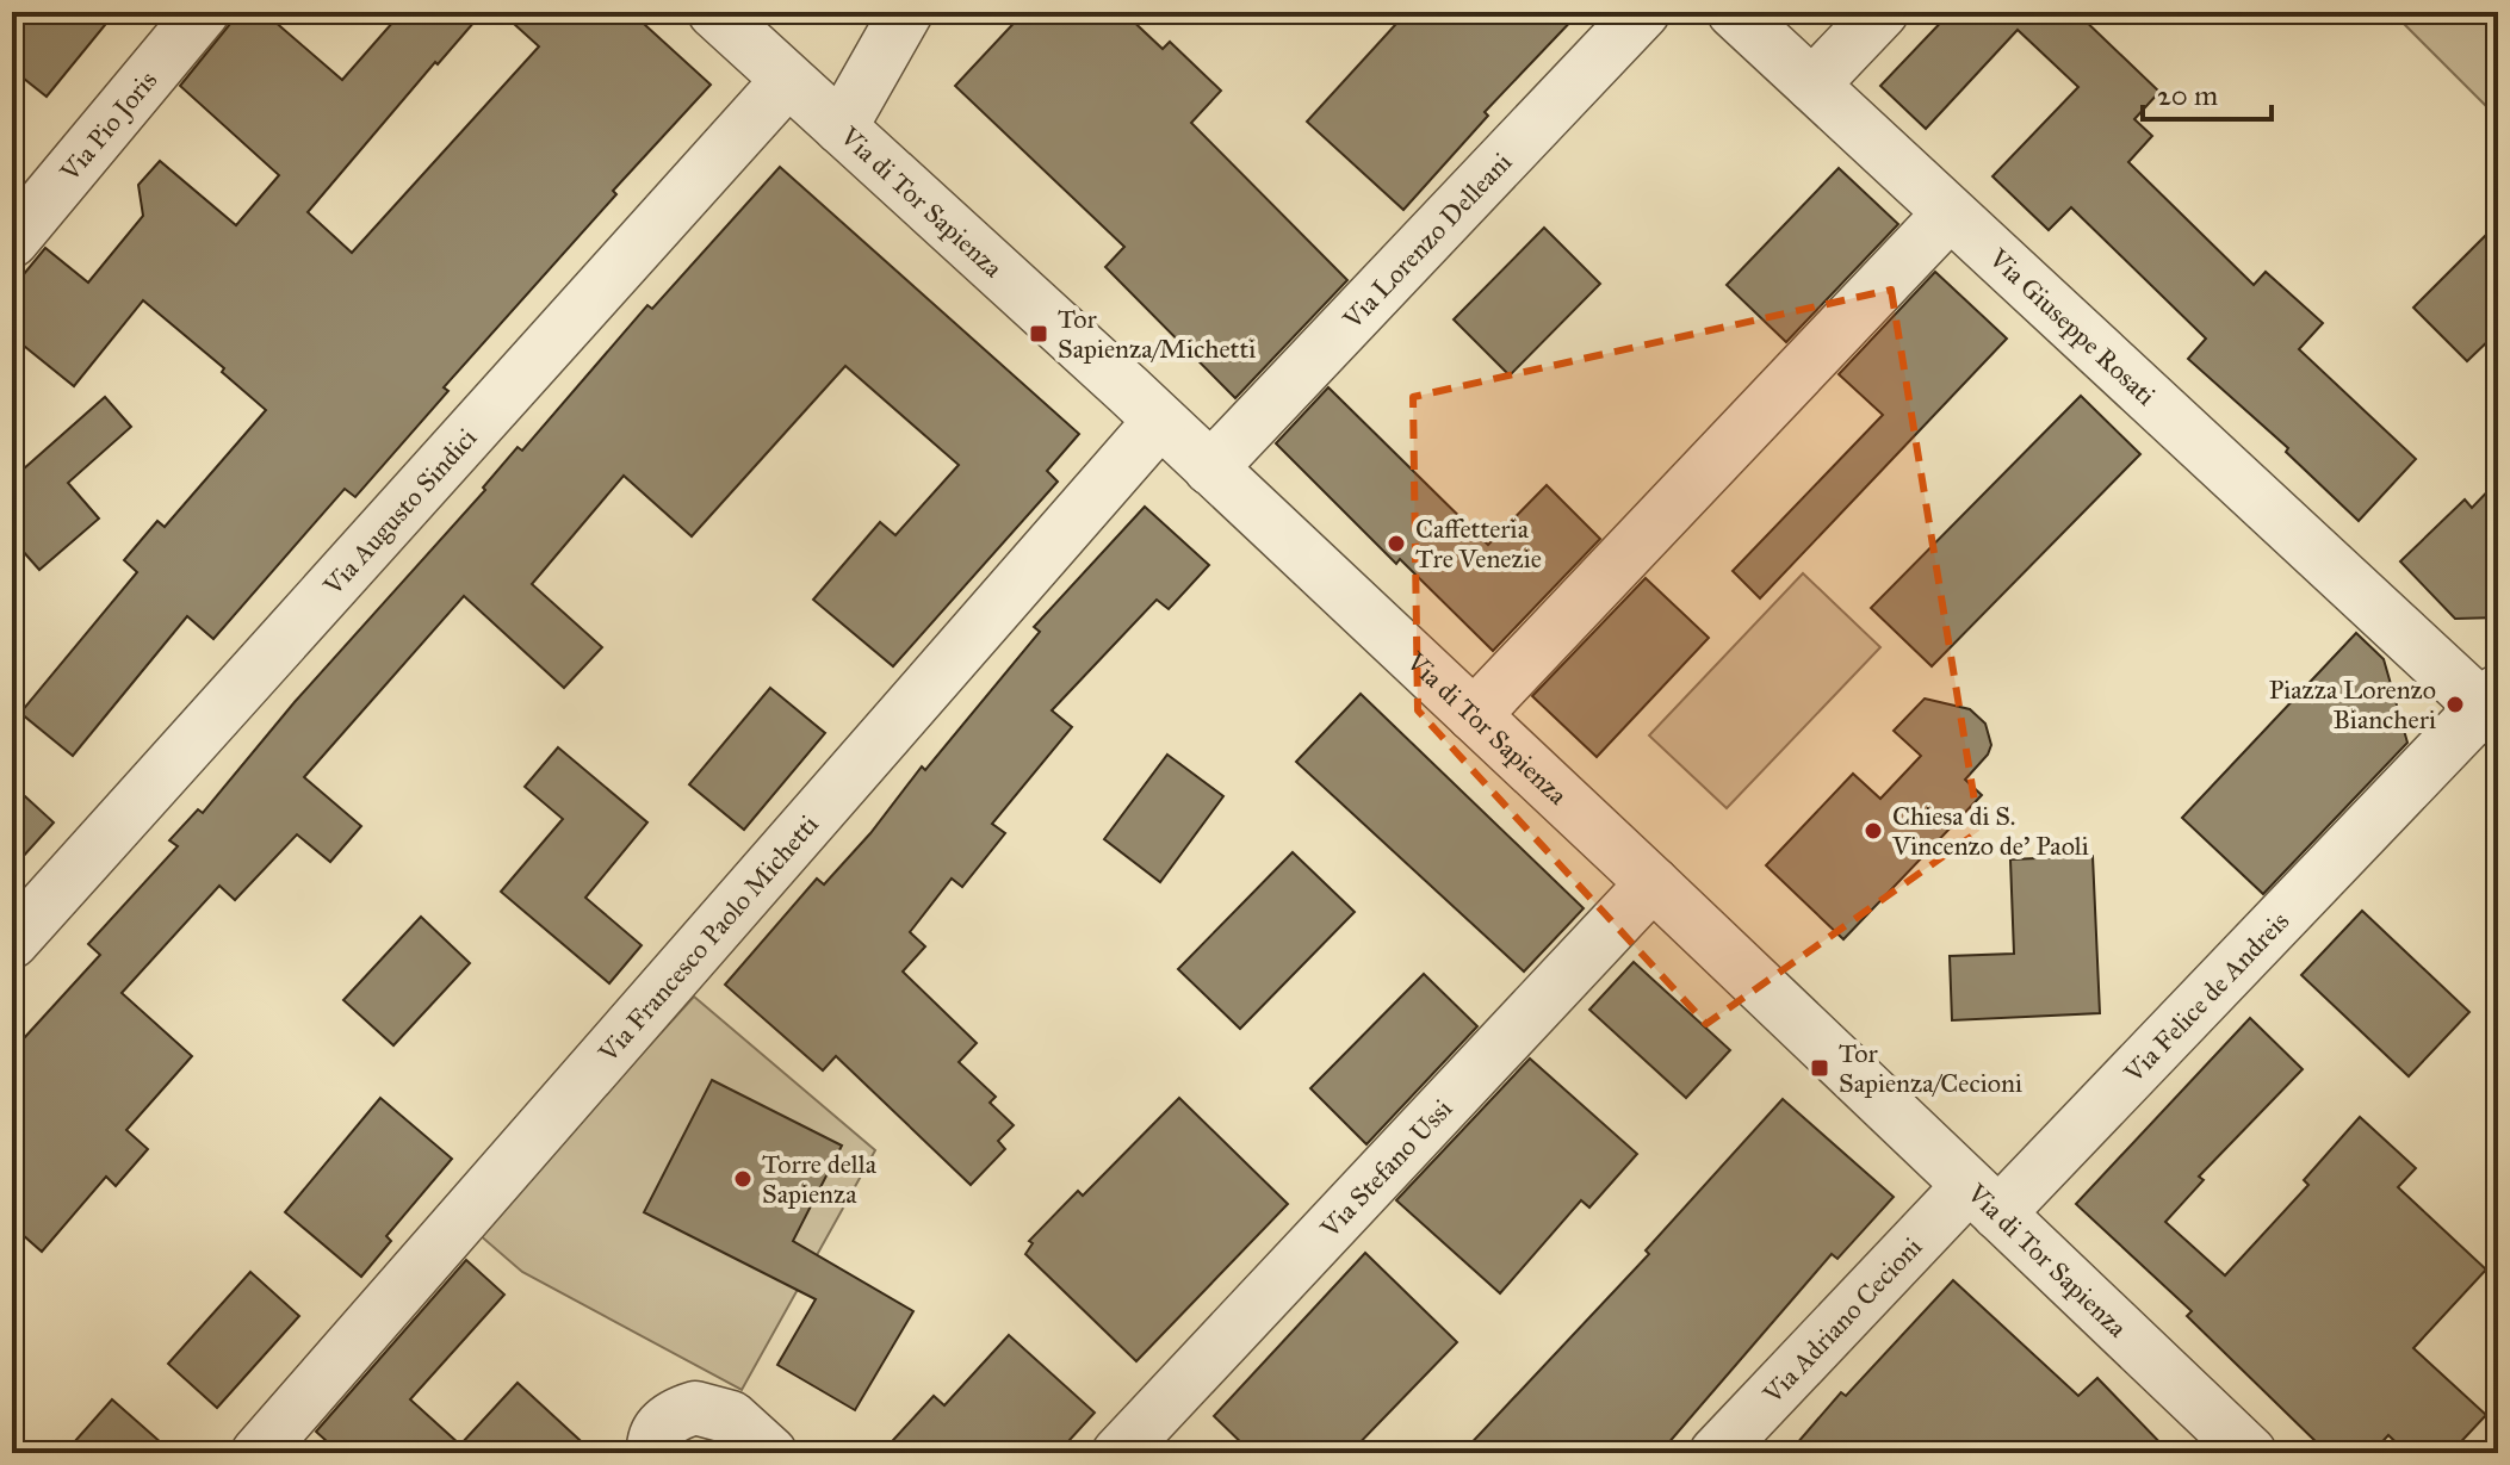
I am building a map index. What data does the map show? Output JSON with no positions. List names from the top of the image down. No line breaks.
{"streets":{"street":["Via Pio Joris","Via di Tor Sapienza","Via Lorenzo Delleani","Via Giuseppe Rosati","Via Augusto Sindici","Via Francesco Paolo Michetti","Via Felice de Andreis","Via Stefano Ussi","Via Adriano Cecioni"]},"crossings":[["Via di Tor Sapienza","Via Lorenzo Delleani"],["Via di Tor Sapienza","Via Augusto Sindici"],["Via di Tor Sapienza","Via Francesco Paolo Michetti"],["Via di Tor Sapienza","Via Felice de Andreis"],["Via di Tor Sapienza","Via Stefano Ussi"],["Via di Tor Sapienza","Via Adriano Cecioni"],["Via Giuseppe Rosati","Via Felice de Andreis"],["Via Felice de Andreis","Via Adriano Cecioni"]],"places":{"transit":["Tor Sapienza/Michetti","Tor Sapienza/Cecioni"],"other":["Caffetteria Tre Venezie","Piazza Lorenzo Biancheri","Chiesa di S. Vincenzo de’ Paoli","Torre della Sapienza"]},"scale_bar":"20 m"}
